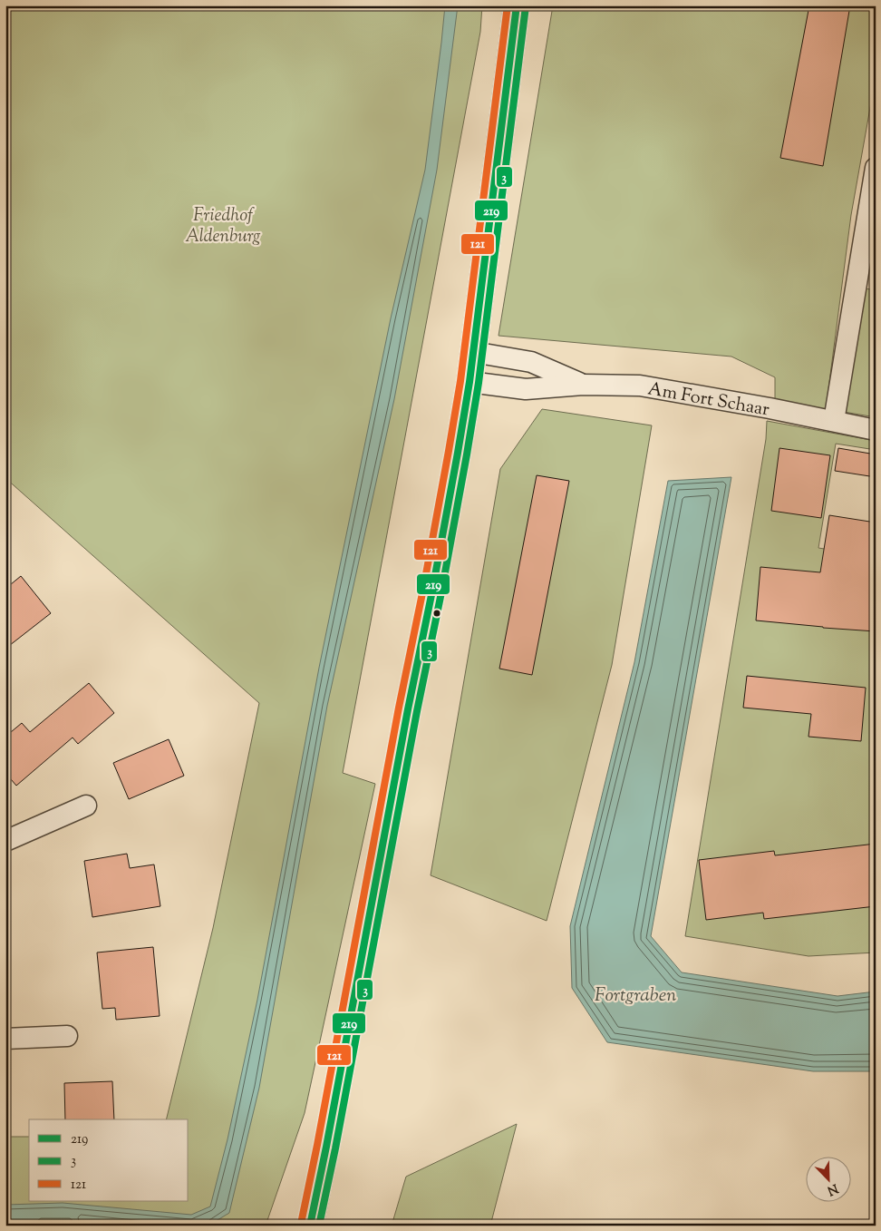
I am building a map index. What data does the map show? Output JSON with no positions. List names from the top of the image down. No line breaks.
{"streets":{"street":["Am Fort Schaar"]},"water":["Fortgraben"],"parks":["Friedhof Aldenburg"],"lines":["transit line 219","transit line 121","transit line 3"],"legend":["219","3","121"],"north":"bottom right"}
